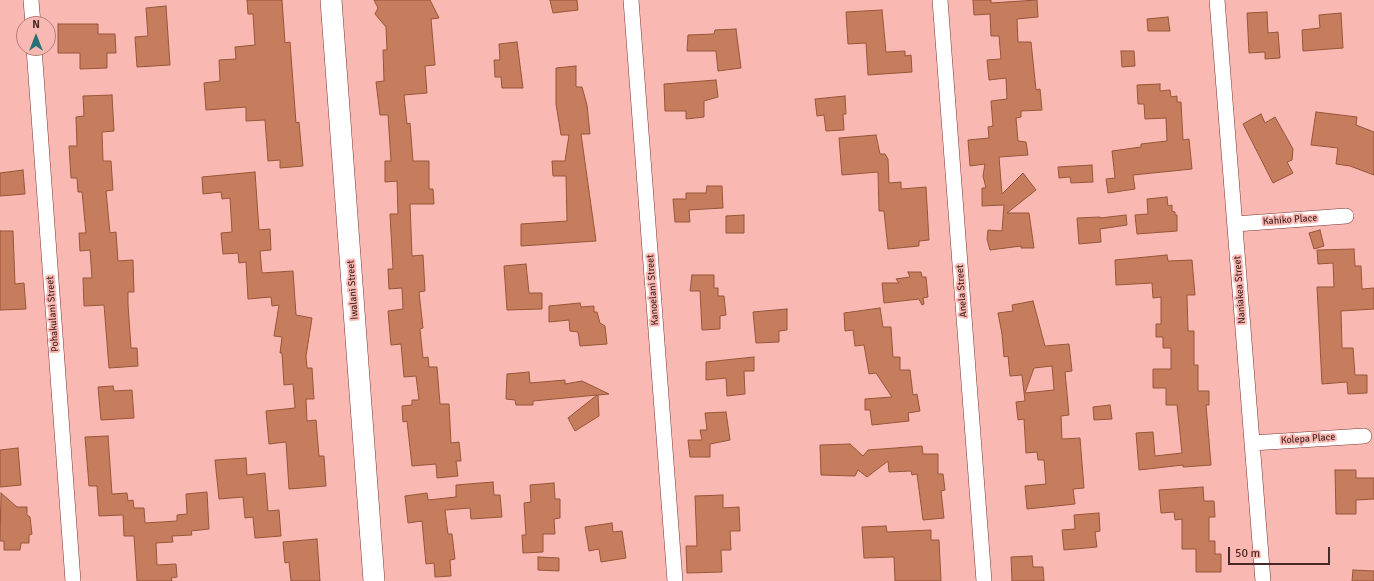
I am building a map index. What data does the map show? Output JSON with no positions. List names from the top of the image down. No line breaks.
{"streets":{"street":["Kahiko Place","Iwalani Street","Kanoelani Street","Naniakea Street","Anela Street","Pohakulani Street","Kolepa Place"]},"crossings":[["Kahiko Place","Naniakea Street"],["Naniakea Street","Kolepa Place"]],"scale_bar":"50 m","north":"top"}
